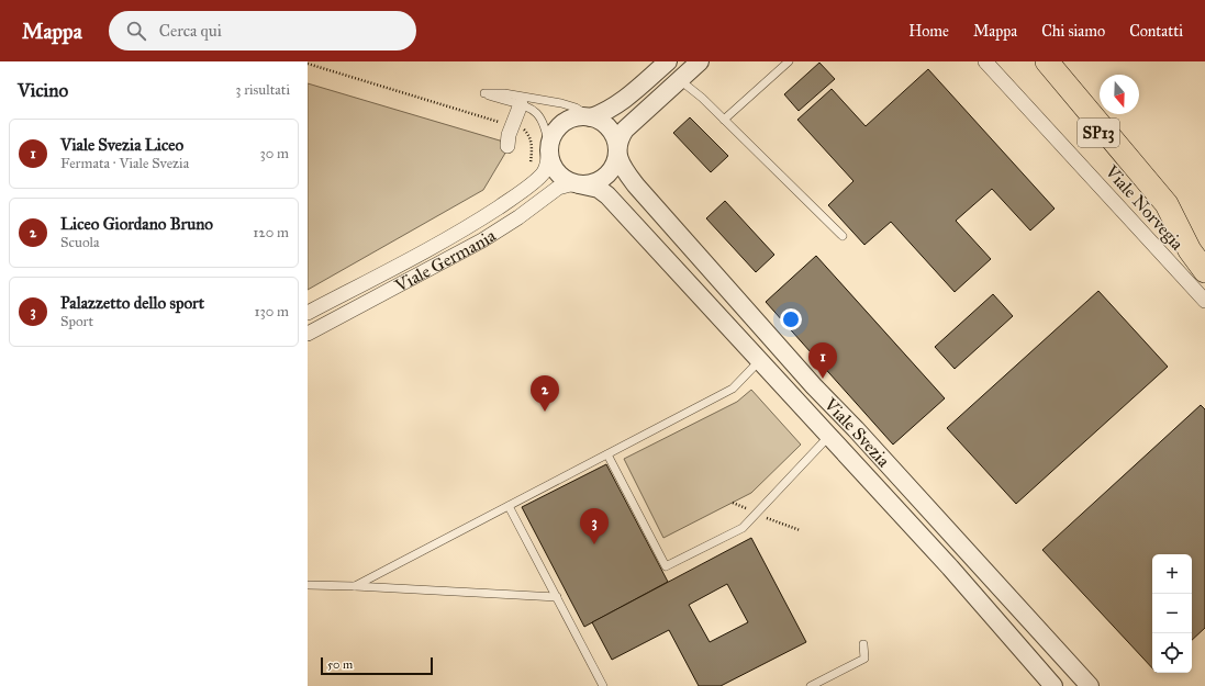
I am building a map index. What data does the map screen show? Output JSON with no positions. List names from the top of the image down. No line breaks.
{"streets":{"main road":["SP13"],"street":["Viale Norvegia","Viale Germania","Viale Svezia"]},"crossings":[["Viale Germania","Viale Svezia"]],"scale_bar":"50 m","north":"bottom","page":{"header":"Mappa","search":"Cerca qui","nav":["Home","Mappa","Chi siamo","Contatti"],"heading":["Vicino","3 risultati"],"list":[{"mark":"1","name":"Viale Svezia Liceo","note":"Fermata · Viale Svezia","value":"30 m"},{"mark":"2","name":"Liceo Giordano Bruno","note":"Scuola","value":"120 m"},{"mark":"3","name":"Palazzetto dello sport","note":"Sport","value":"130 m"}],"pins":["1","2","3"],"map_buttons":["+","−"],"scale":"50 m"}}
